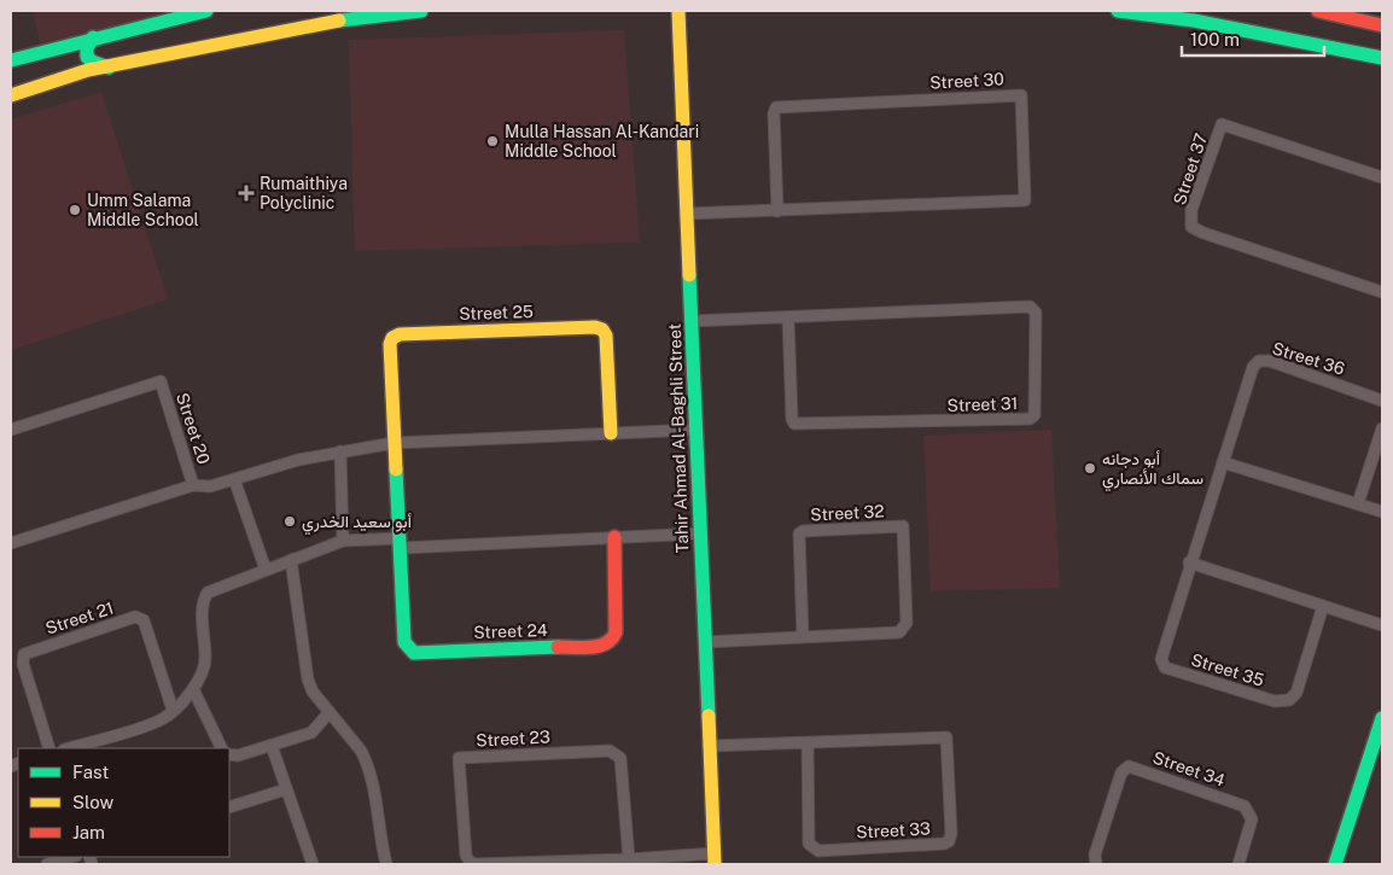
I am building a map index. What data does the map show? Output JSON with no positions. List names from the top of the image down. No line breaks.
{"streets":{"street":["Street 30","Street 37","Street 25","Street 36","Street 31","Street 20","Tahir Ahmad Al-Baghli Street","Street 32","Street 21","Street 24","Street 35","Street 23","Street 34","Street 33"]},"crossings":[["Street 30","Tahir Ahmad Al-Baghli Street"],["Street 25","Street 24"],["Street 36","Street 35"],["Street 31","Tahir Ahmad Al-Baghli Street"],["Tahir Ahmad Al-Baghli Street","Street 32"],["Tahir Ahmad Al-Baghli Street","Street 23"],["Tahir Ahmad Al-Baghli Street","Street 33"]],"places":{"other":["Mulla Hassan Al-Kandari Middle School","Umm Salama Middle School","أبو دجانه سماك الأنصاري","أبو سعيد الخدري"],"health":["Rumaithiya Polyclinic"]},"legend":["Fast","Slow","Jam"],"scale_bar":"100 m"}
